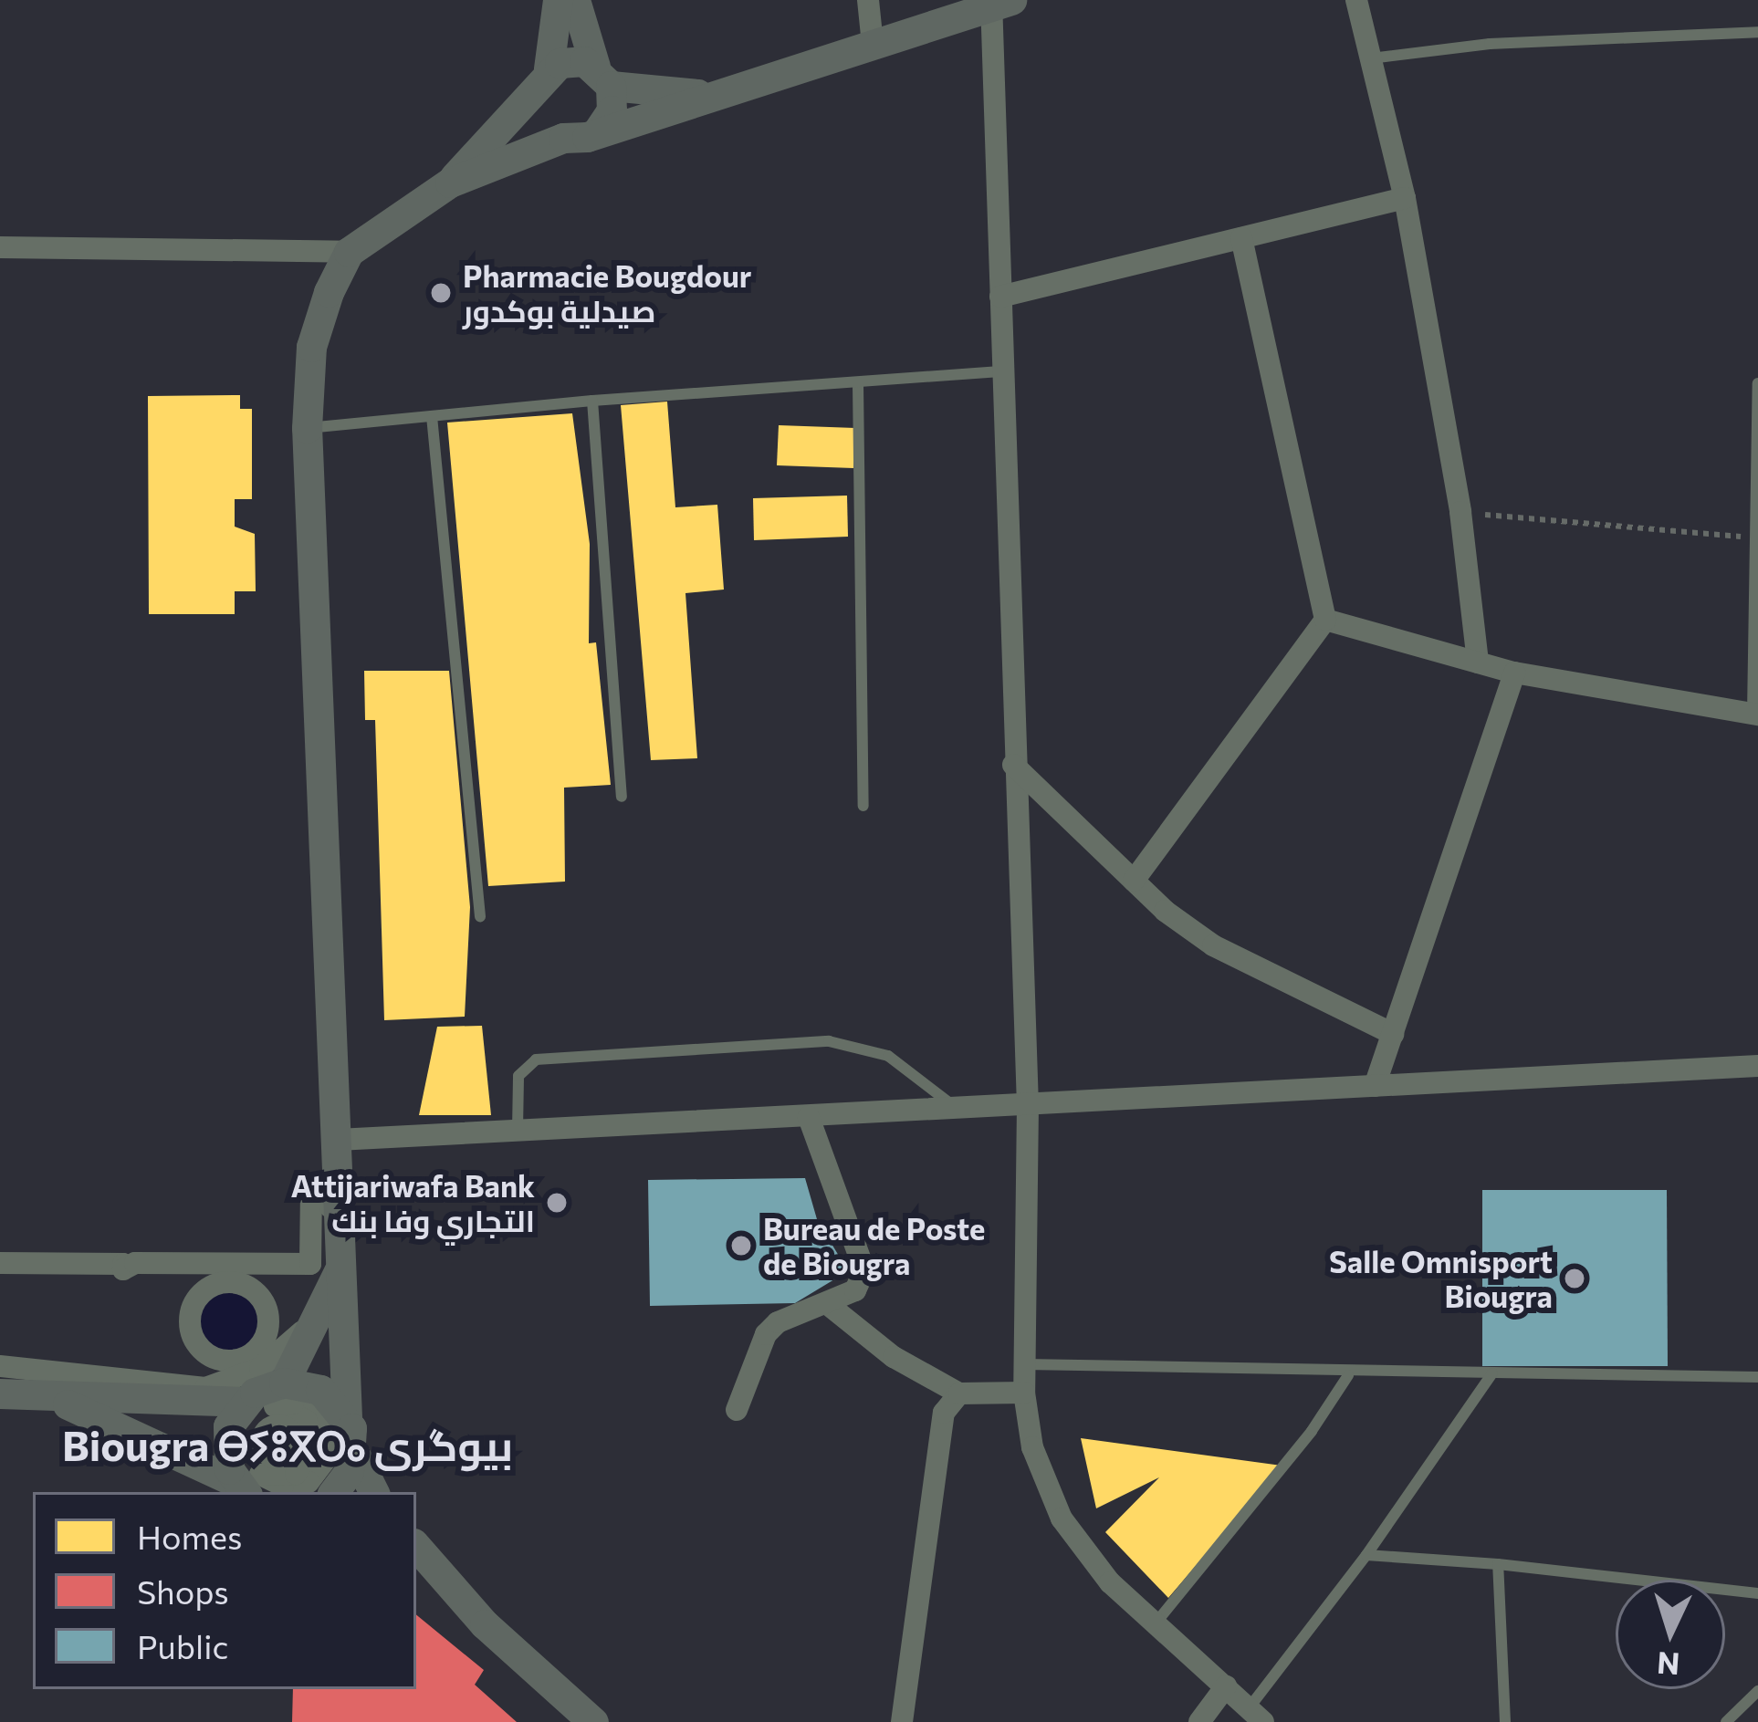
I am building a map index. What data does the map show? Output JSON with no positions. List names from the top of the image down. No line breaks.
{"districts":["Biougra ⴱⵢⵓⴳⵔⴰ بيوگرى"],"places":["Pharmacie Bougdour صيدلية بوكدور","Attijariwafa Bank التجاري وفا بنك","Bureau de Poste de Biougra","Salle Omnisport Biougra"],"legend":["Homes","Shops","Public"],"north":"bottom"}
